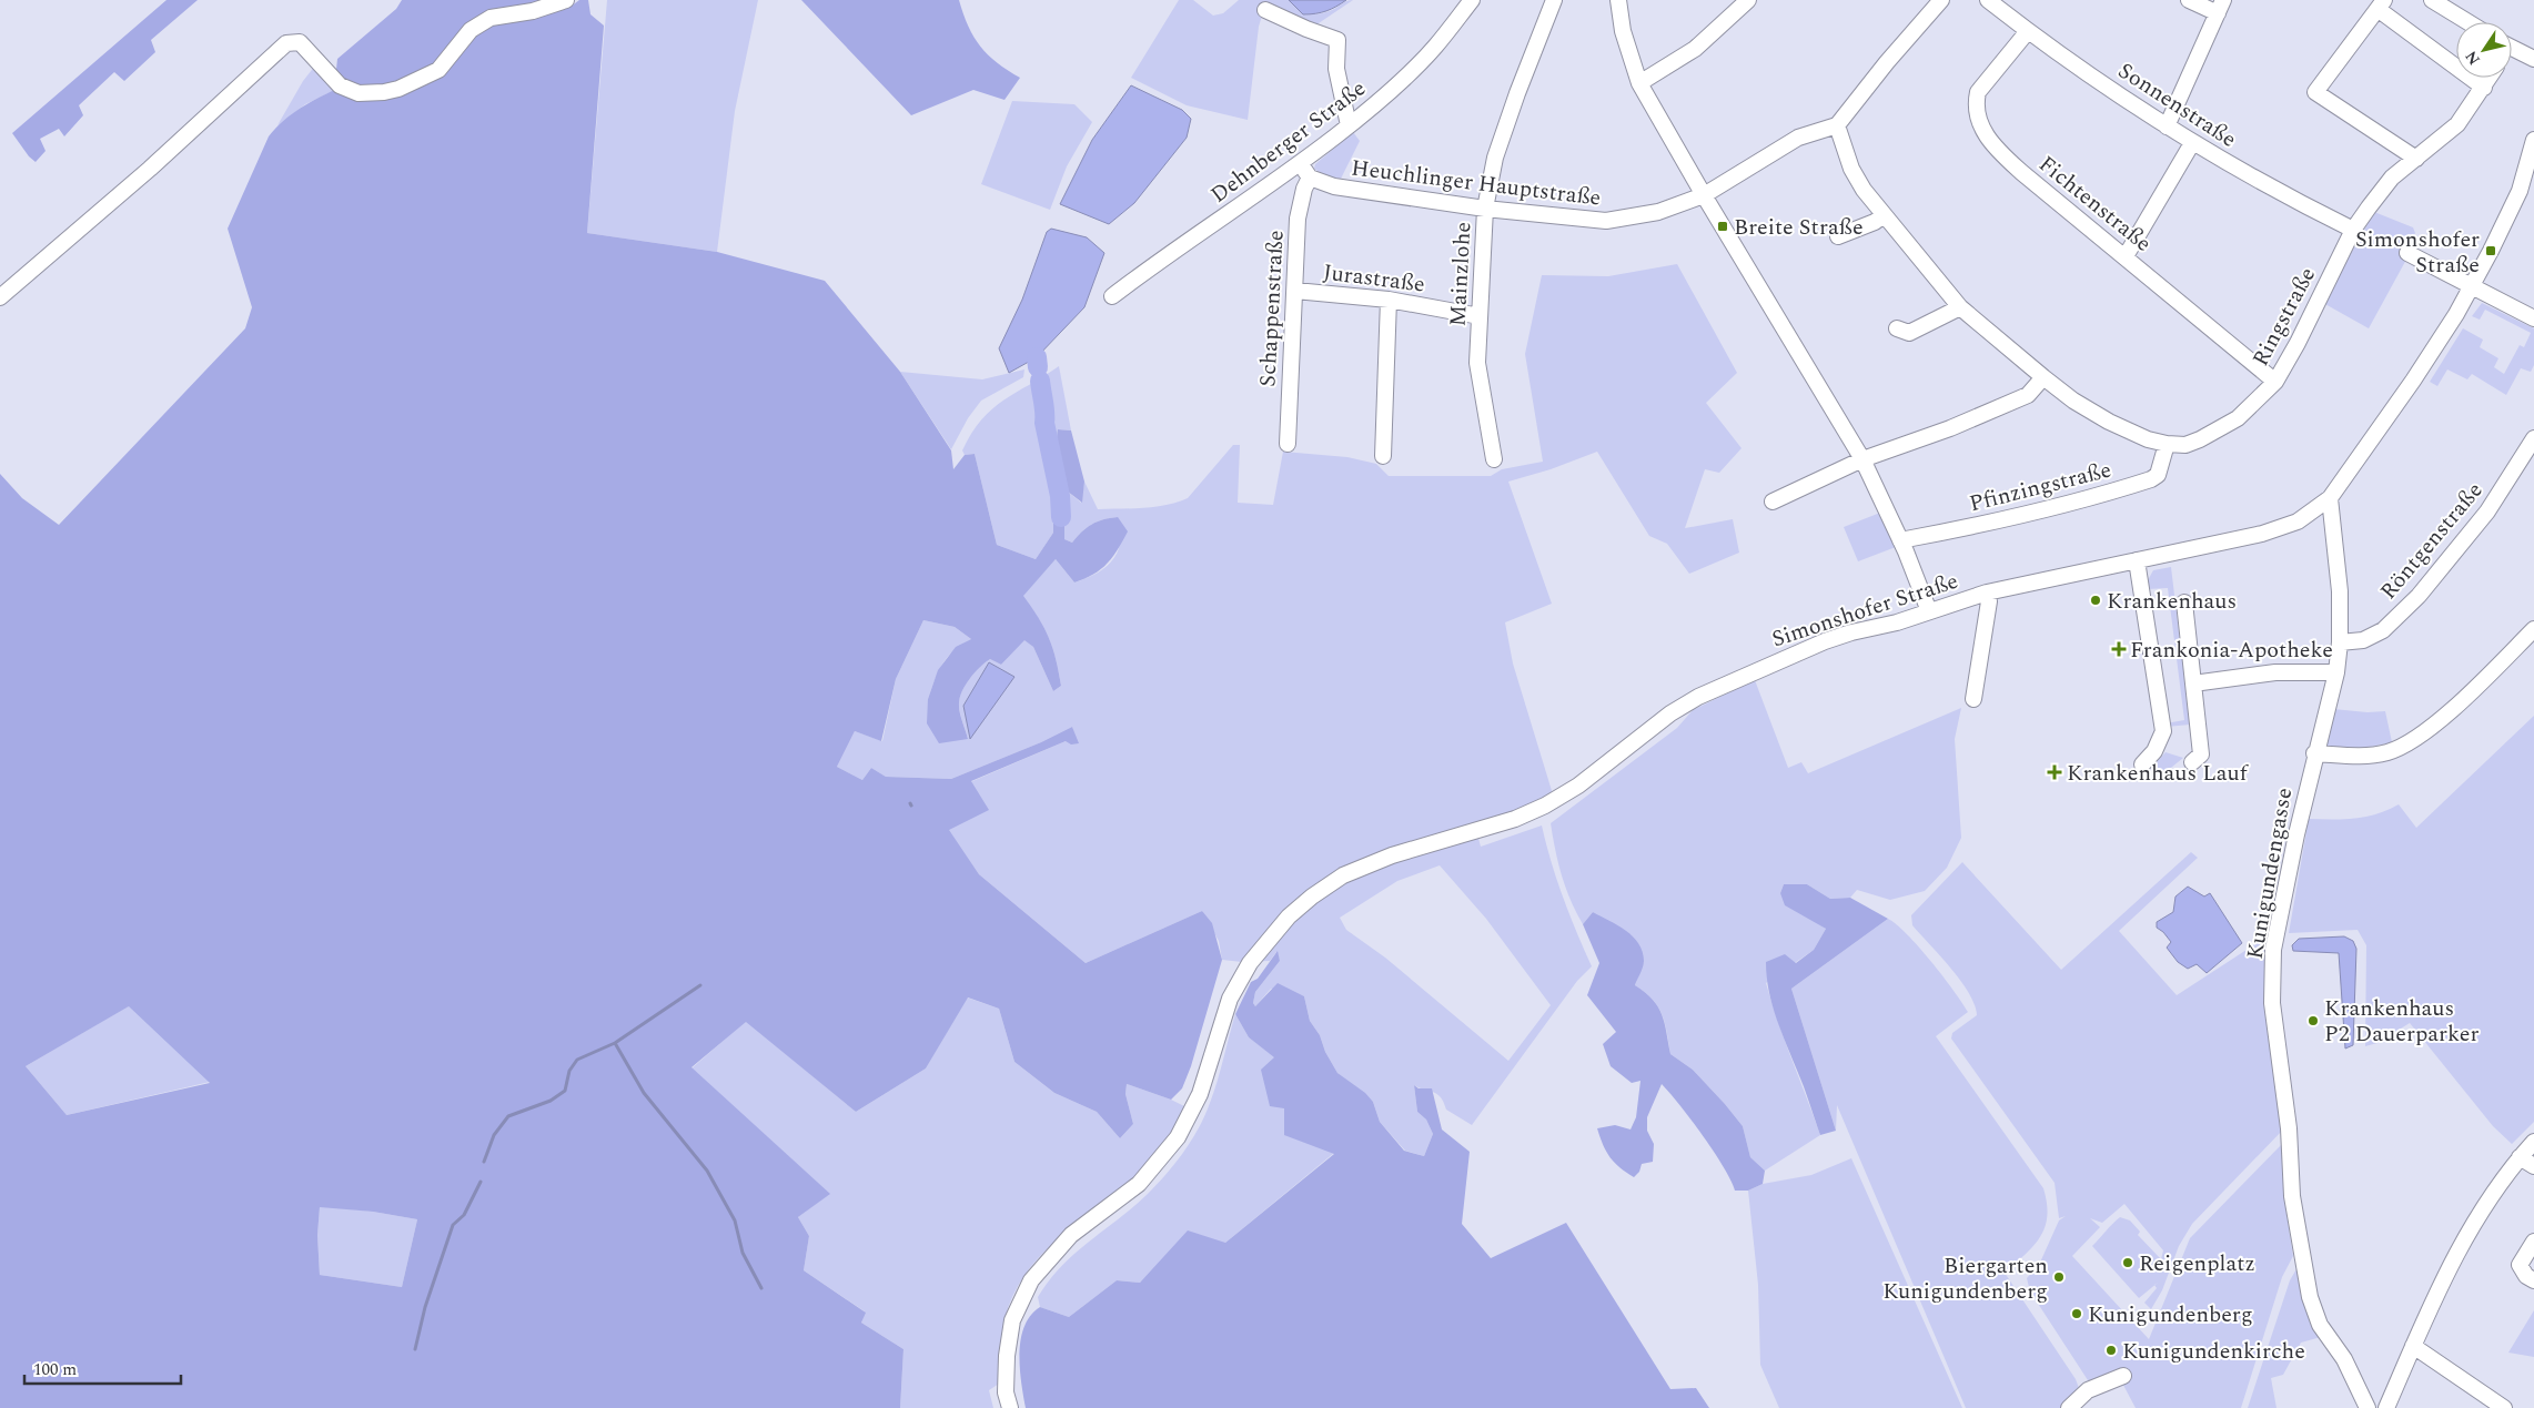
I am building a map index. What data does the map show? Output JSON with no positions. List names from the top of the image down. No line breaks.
{"streets":{"street":["Sonnenstraße","Dehnberger Straße","Heuchlinger Hauptstraße","Fichtenstraße","Mainzlohe","Jurastraße","Schappenstraße","Ringstraße","Pfinzingstraße","Röntgenstraße","Simonshofer Straße","Kunigundengasse"]},"crossings":[["Sonnenstraße","Fichtenstraße"],["Sonnenstraße","Ringstraße"],["Heuchlinger Hauptstraße","Mainzlohe"],["Heuchlinger Hauptstraße","Schappenstraße"],["Heuchlinger Hauptstraße","Ringstraße"],["Fichtenstraße","Ringstraße"],["Mainzlohe","Jurastraße"],["Jurastraße","Schappenstraße"],["Ringstraße","Pfinzingstraße"],["Röntgenstraße","Kunigundengasse"],["Simonshofer Straße","Kunigundengasse"]],"places":{"transit":["Breite Straße","Simonshofer Straße"],"other":["Krankenhaus","Krankenhaus P2 Dauerparker","Reigenplatz","Biergarten Kunigundenberg","Kunigundenberg","Kunigundenkirche"],"health":["Frankonia-Apotheke","Krankenhaus Lauf"]},"scale_bar":"100 m","north":"bottom left"}
